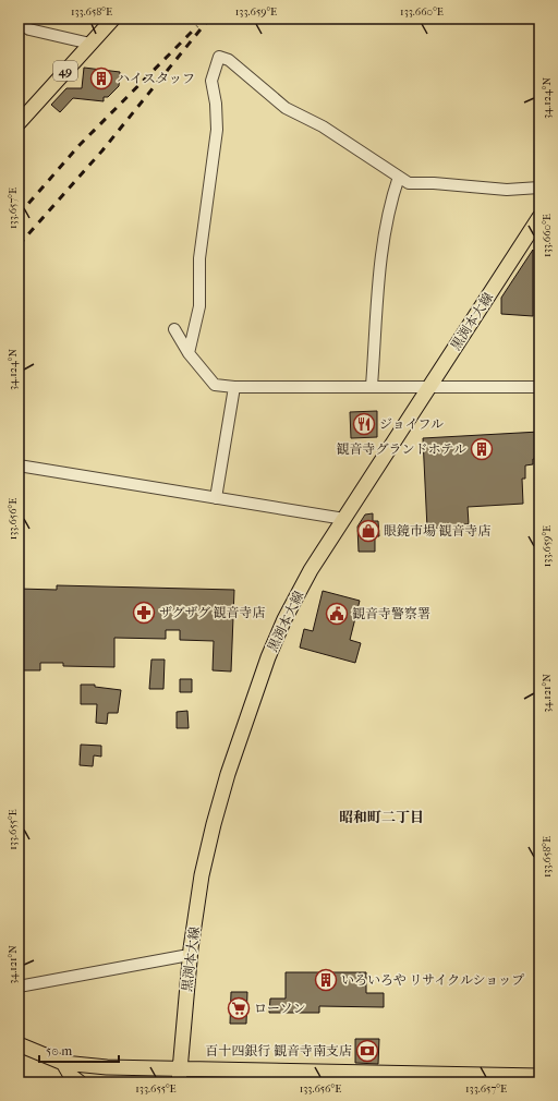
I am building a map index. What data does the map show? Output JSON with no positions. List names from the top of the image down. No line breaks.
{"streets":{"main road":["49","黒渕本大線"]},"districts":["昭和町二丁目"],"places":{"building":["ハイスタッフ","観音寺グランドホテル","いろいろや リサイクルショップ"],"restaurant":["ジョイフル"],"shop":["眼鏡市場 観音寺店"],"pharmacy":["ザグザグ 観音寺店"],"public building":["観音寺警察署"],"supermarket":["ローソン"],"bank":["百十四銀行 観音寺南支店"]},"scale_bar":"50 m","coordinates":["133.658°E","133.659°E","133.660°E","34.124°N","133.657°E","133.656°E","34.121°N","133.655°E"]}
